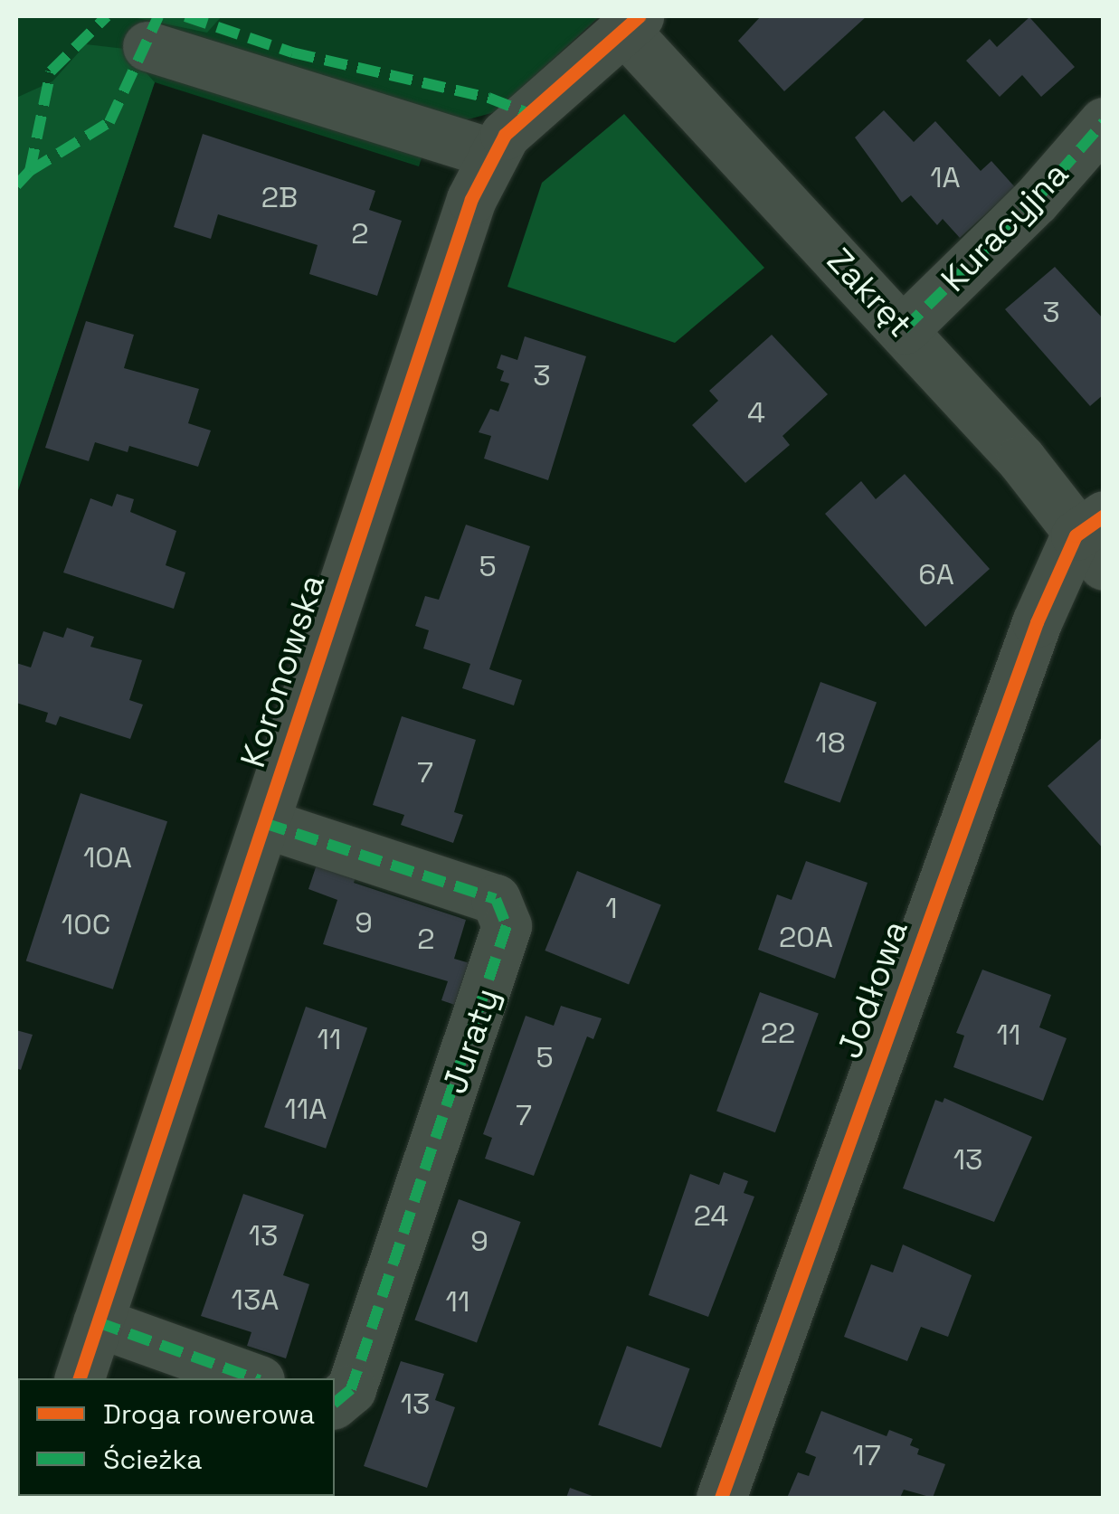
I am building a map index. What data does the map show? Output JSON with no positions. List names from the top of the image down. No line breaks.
{"streets":{"street":["Kuracyjna","Zakręt","Koronowska","Jodłowa","Juraty"]},"crossings":[["Kuracyjna","Zakręt"],["Zakręt","Koronowska"],["Zakręt","Jodłowa"],["Koronowska","Juraty"]],"house_numbers":["1A","2B","2","3","3","4","5","6A","18","7","10A","1","9","10C","20A","2","22","11","11","5","11A","7","13","24","13","9","13A","11","13","17"],"legend":["Droga rowerowa","Ścieżka"]}
